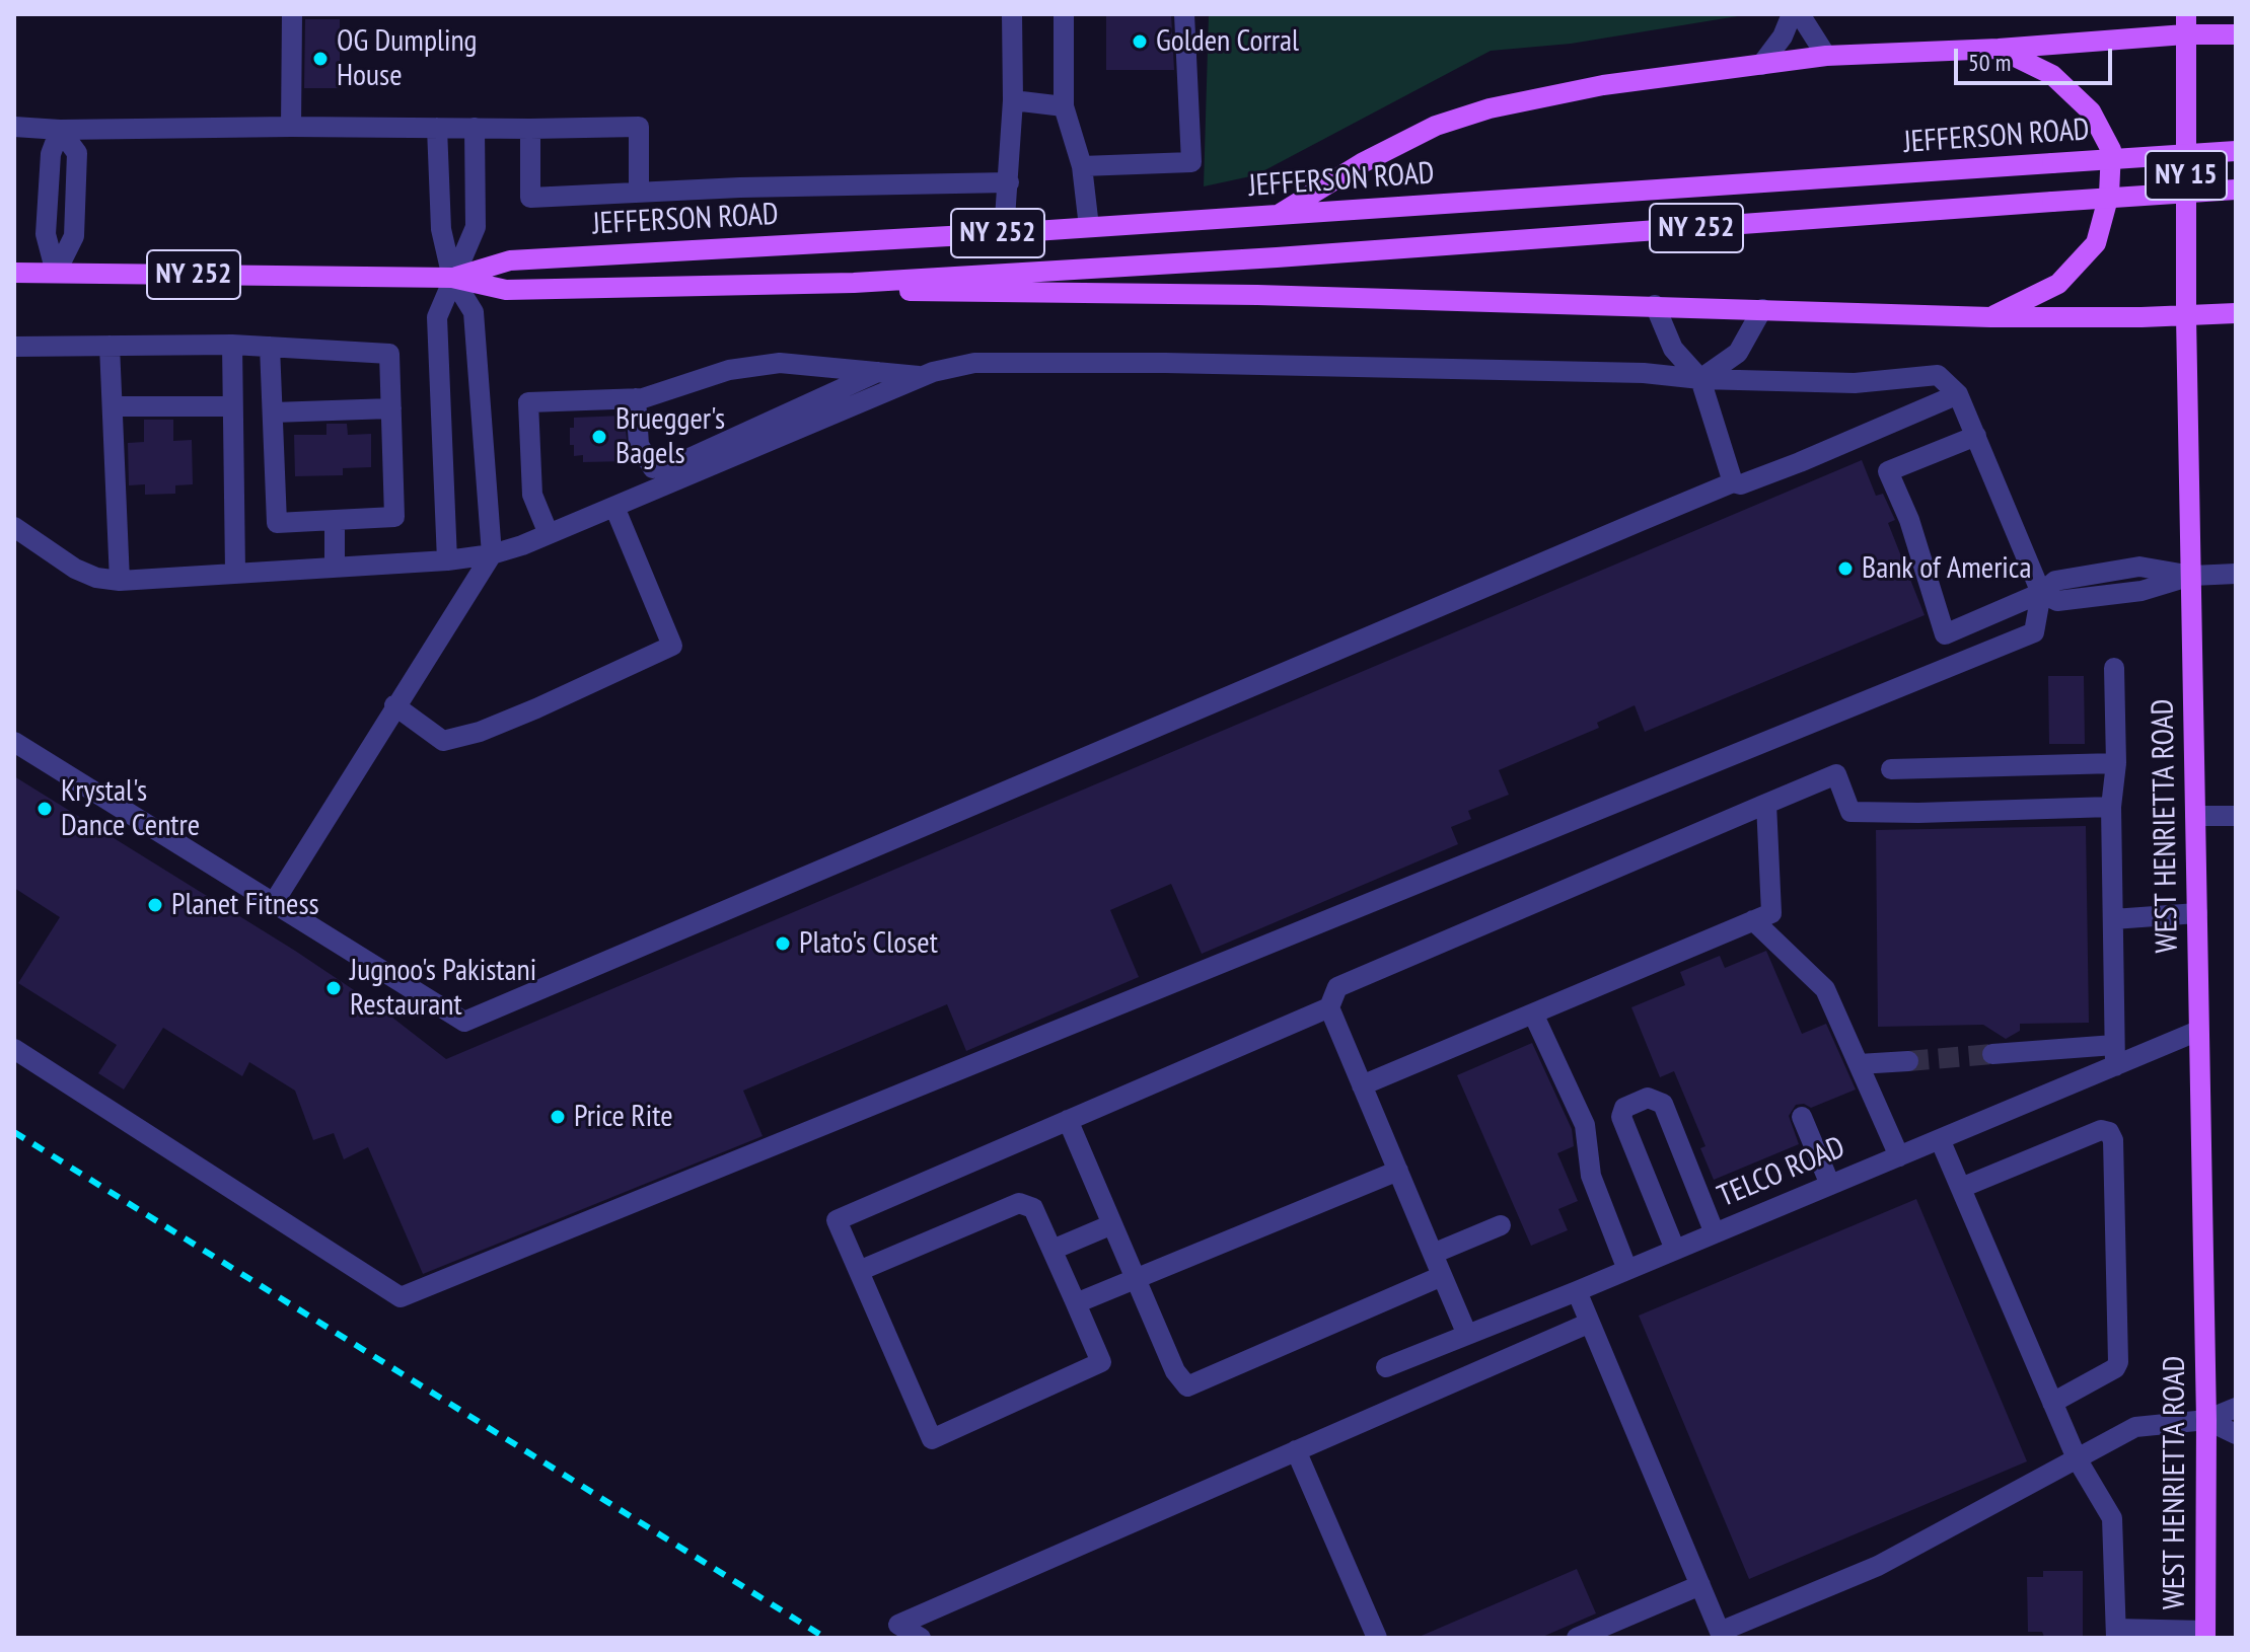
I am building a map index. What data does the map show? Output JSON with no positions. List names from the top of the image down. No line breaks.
{"streets":{"main road":["JEFFERSON ROAD","NY 15","NY 252","WEST HENRIETTA ROAD"],"street":["TELCO ROAD"]},"crossings":[["WEST HENRIETTA ROAD","TELCO ROAD"]],"places":["Golden Corral","OG Dumpling House","Bruegger's Bagels","Bank of America","Krystal's Dance Centre","Planet Fitness","Plato's Closet","Jugnoo's Pakistani Restaurant","Price Rite"],"scale_bar":"50 m"}
